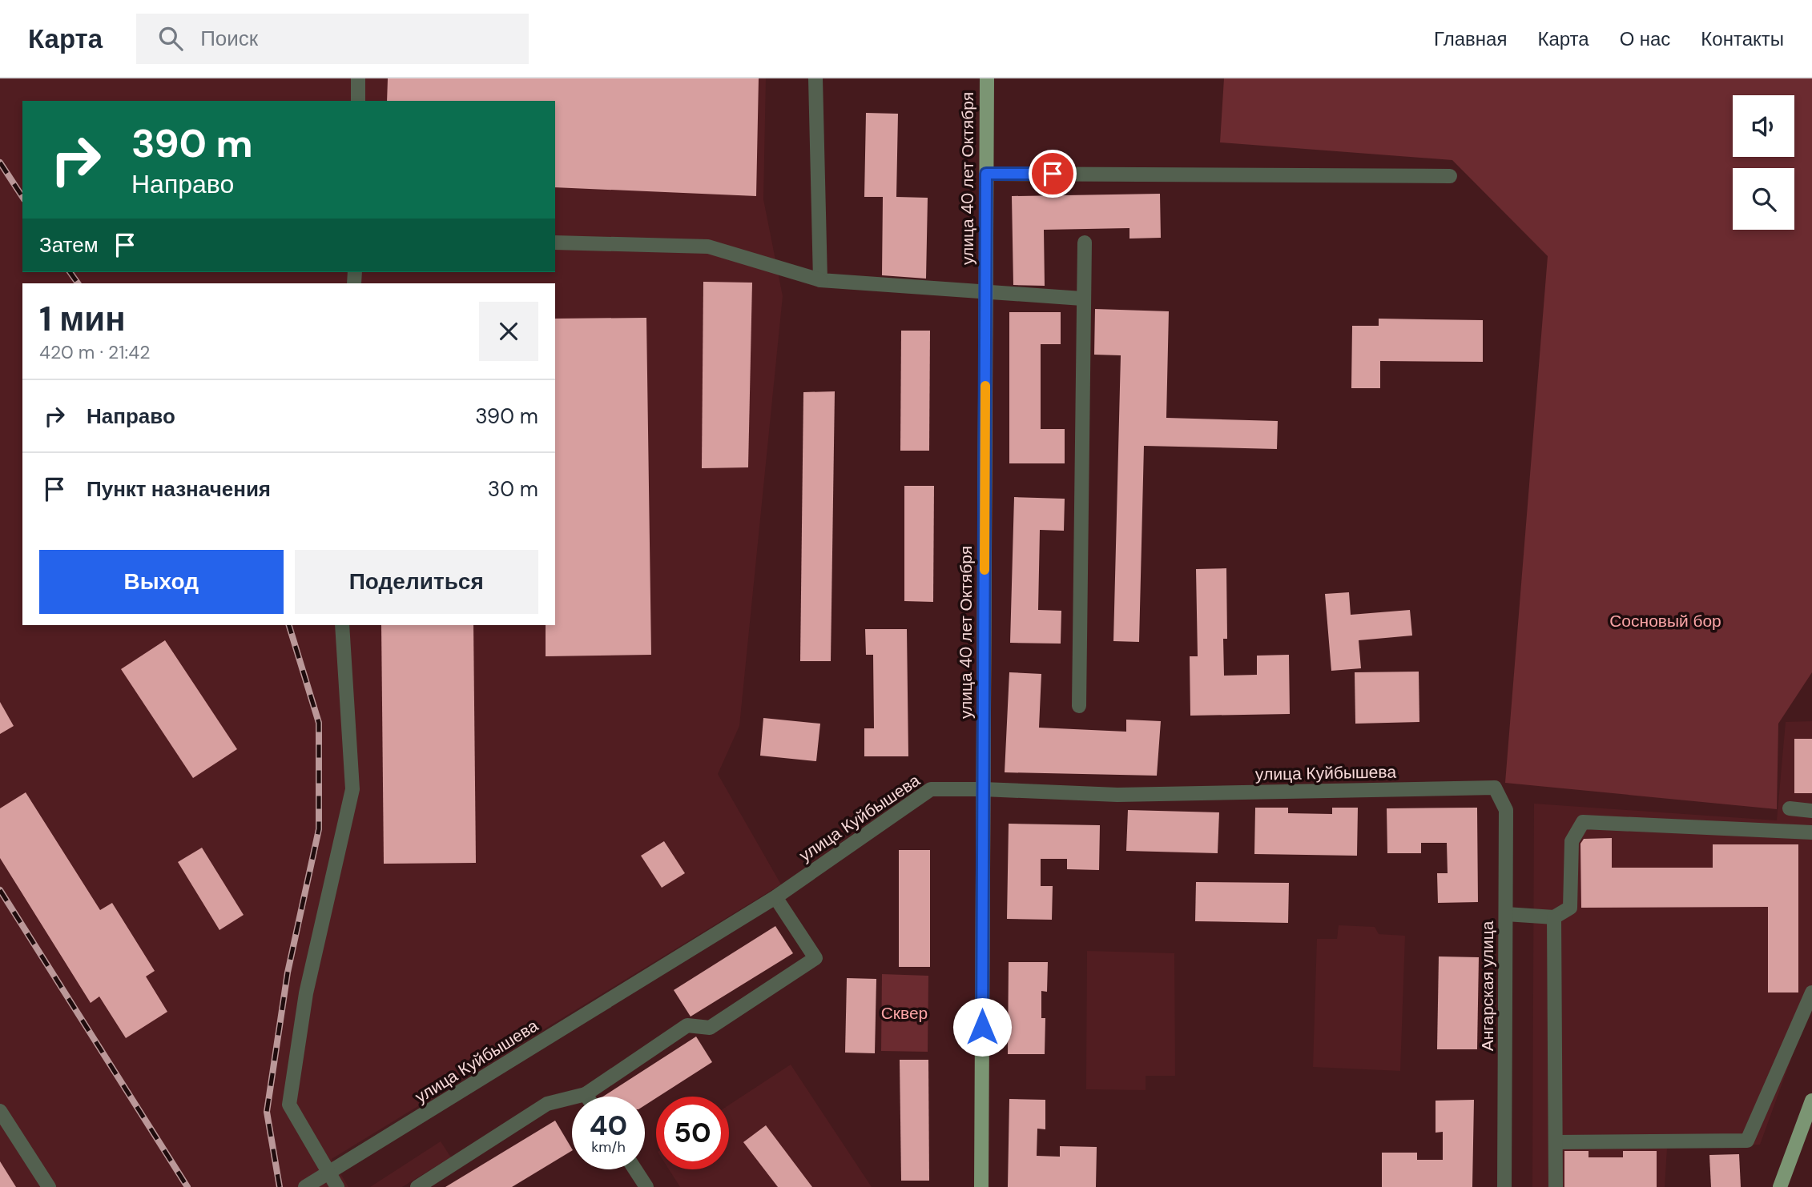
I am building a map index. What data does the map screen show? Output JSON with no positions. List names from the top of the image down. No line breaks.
{"streets":{"main road":["улица 40 лет Октября"],"street":["улица Куйбышева","Ангарская улица"]},"crossings":[["улица 40 лет Октября","улица Куйбышева"],["улица Куйбышева","Ангарская улица"]],"parks":["Сосновый бор","Сквер"],"page":{"header":"Карта","search":"Поиск","nav":["Главная","Карта","О нас","Контакты"],"turn":["390 m","Направо"],"then":"Затем","heading":["1 мин","420 m · 21:42"],"list":[{"name":"Направо","value":"390 m"},{"name":"Пункт назначения","value":"30 m"}],"buttons":["Выход","Поделиться"],"speed":"40 km/h","limit":"50"}}
